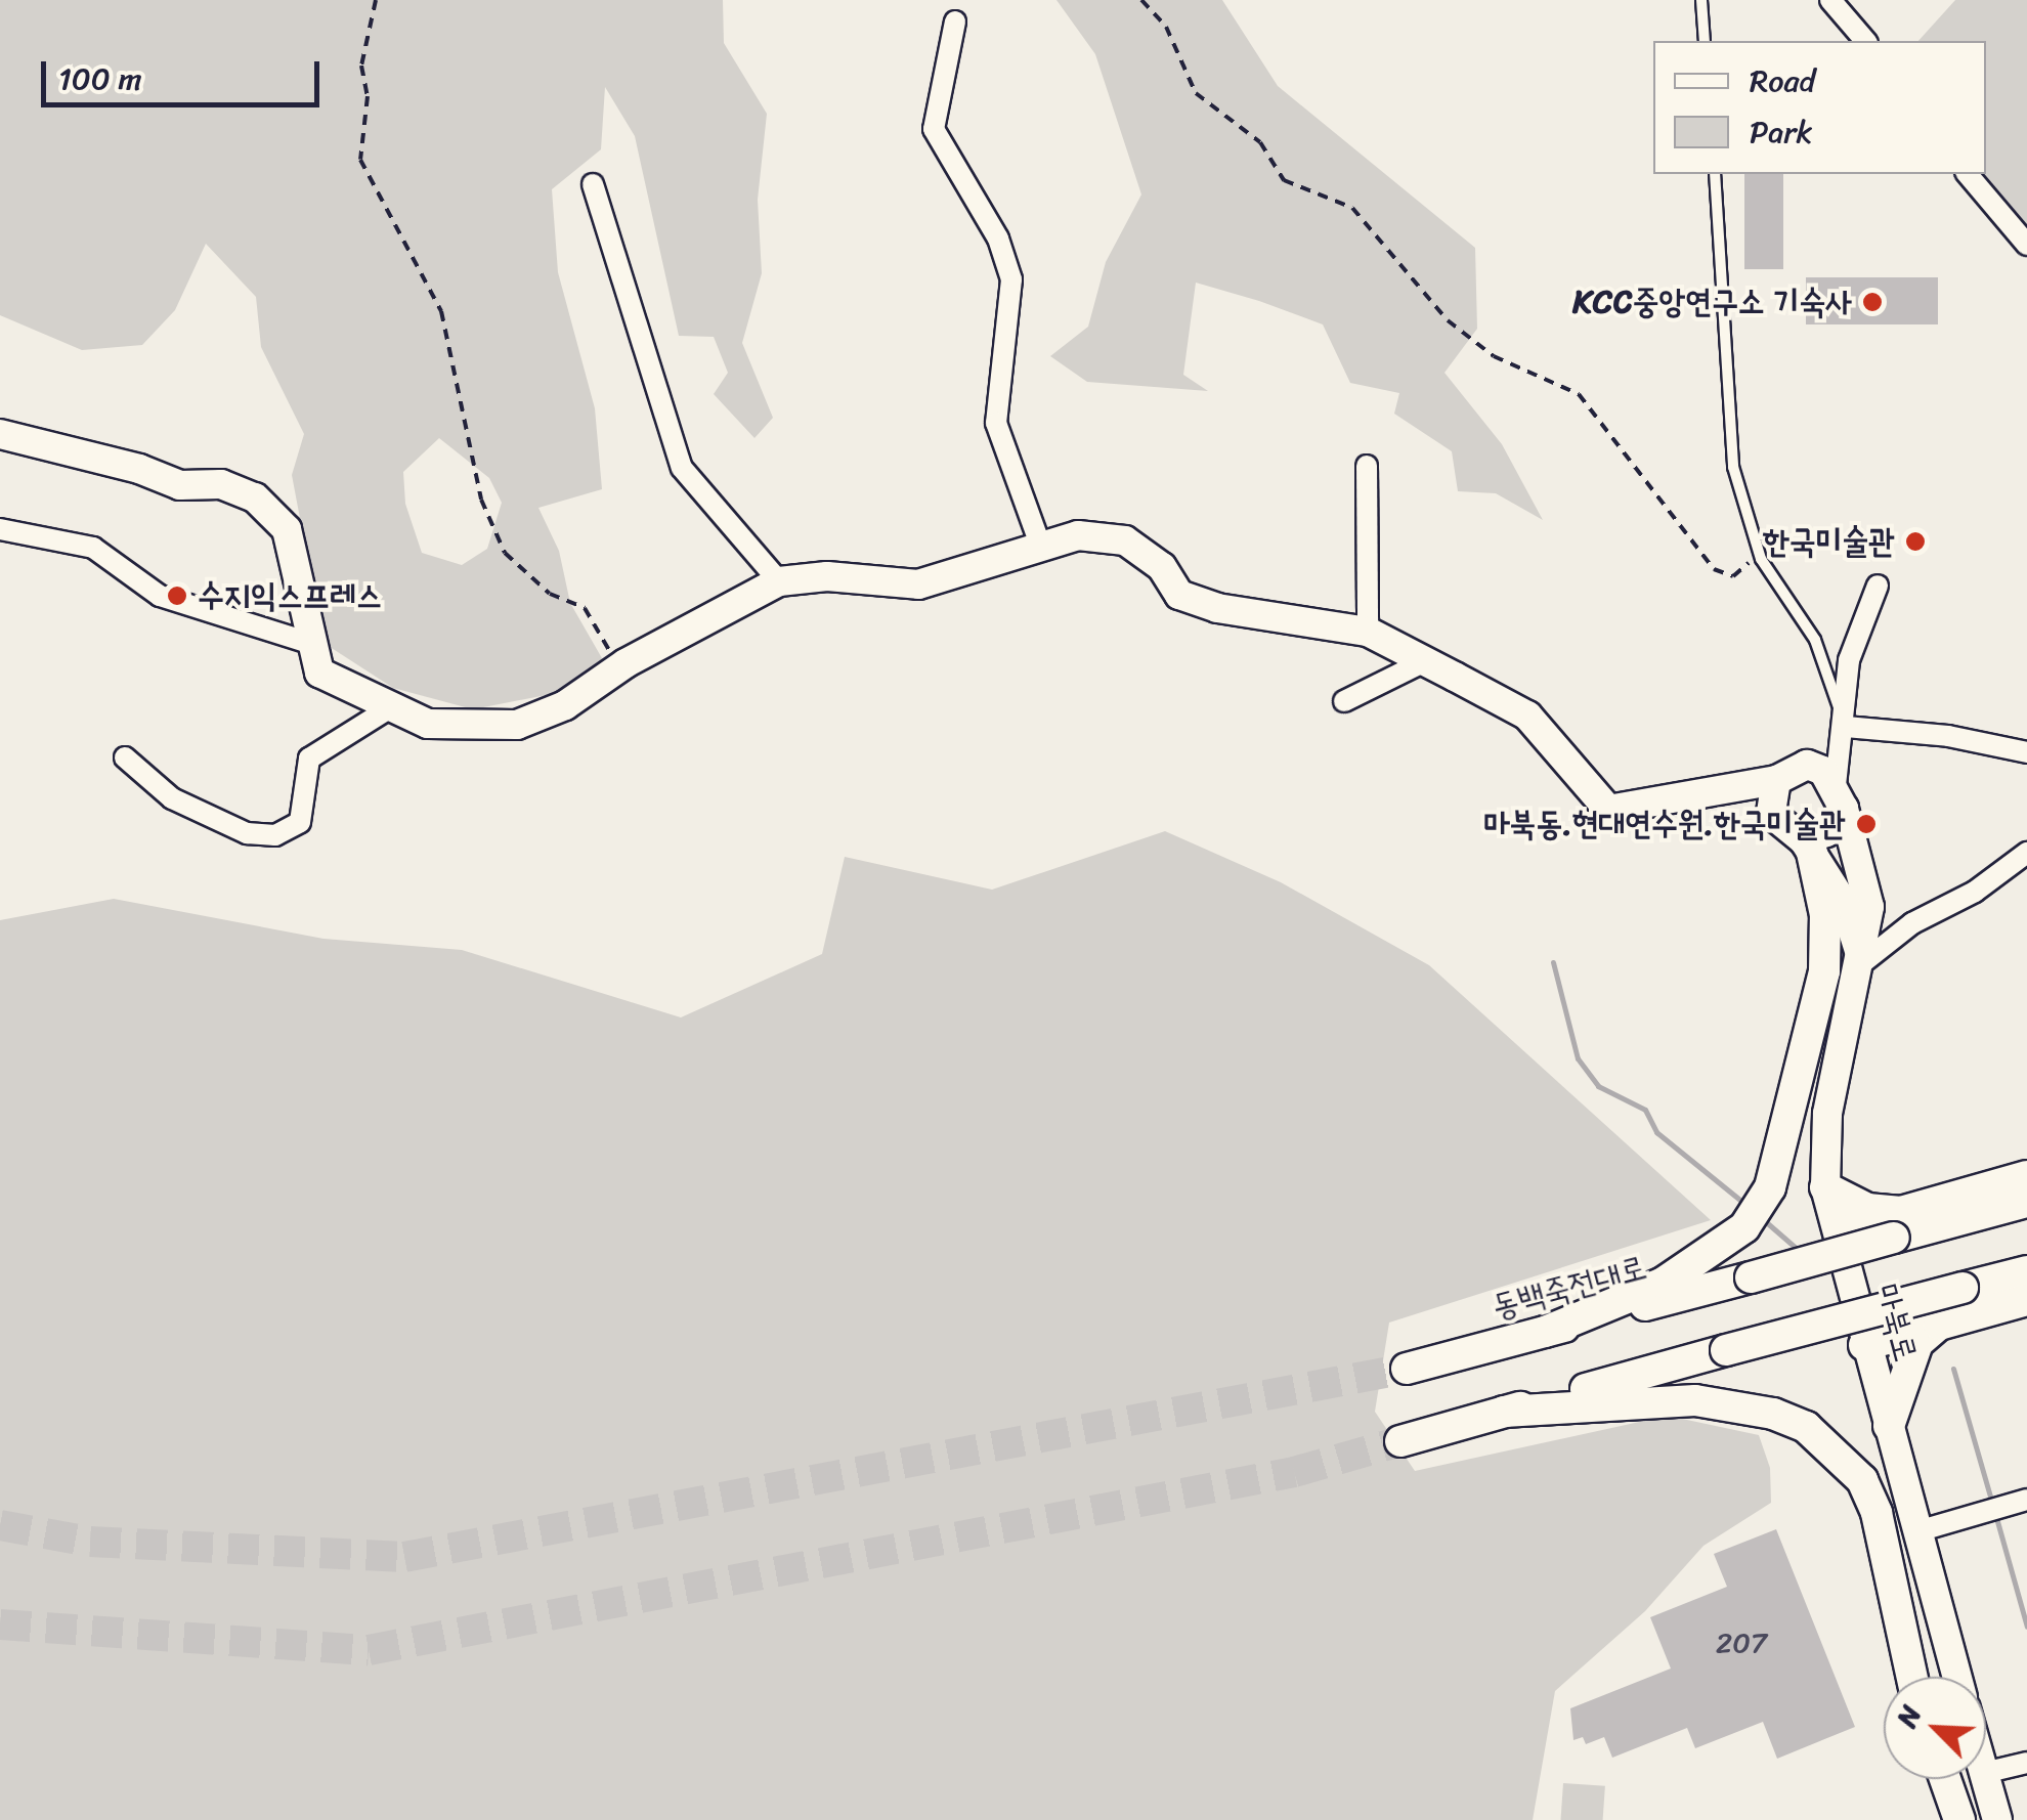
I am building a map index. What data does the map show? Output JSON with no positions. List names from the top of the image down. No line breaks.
{"streets":{"main road":["동백죽전대로"],"street":["마북로"]},"places":["KCC중앙연구소 기숙사","한국미술관","수지익스프레스","마북동.현대연수원.한국미술관"],"house_numbers":["207"],"legend":["Road","Park"],"scale_bar":"100 m","north":"top left"}
